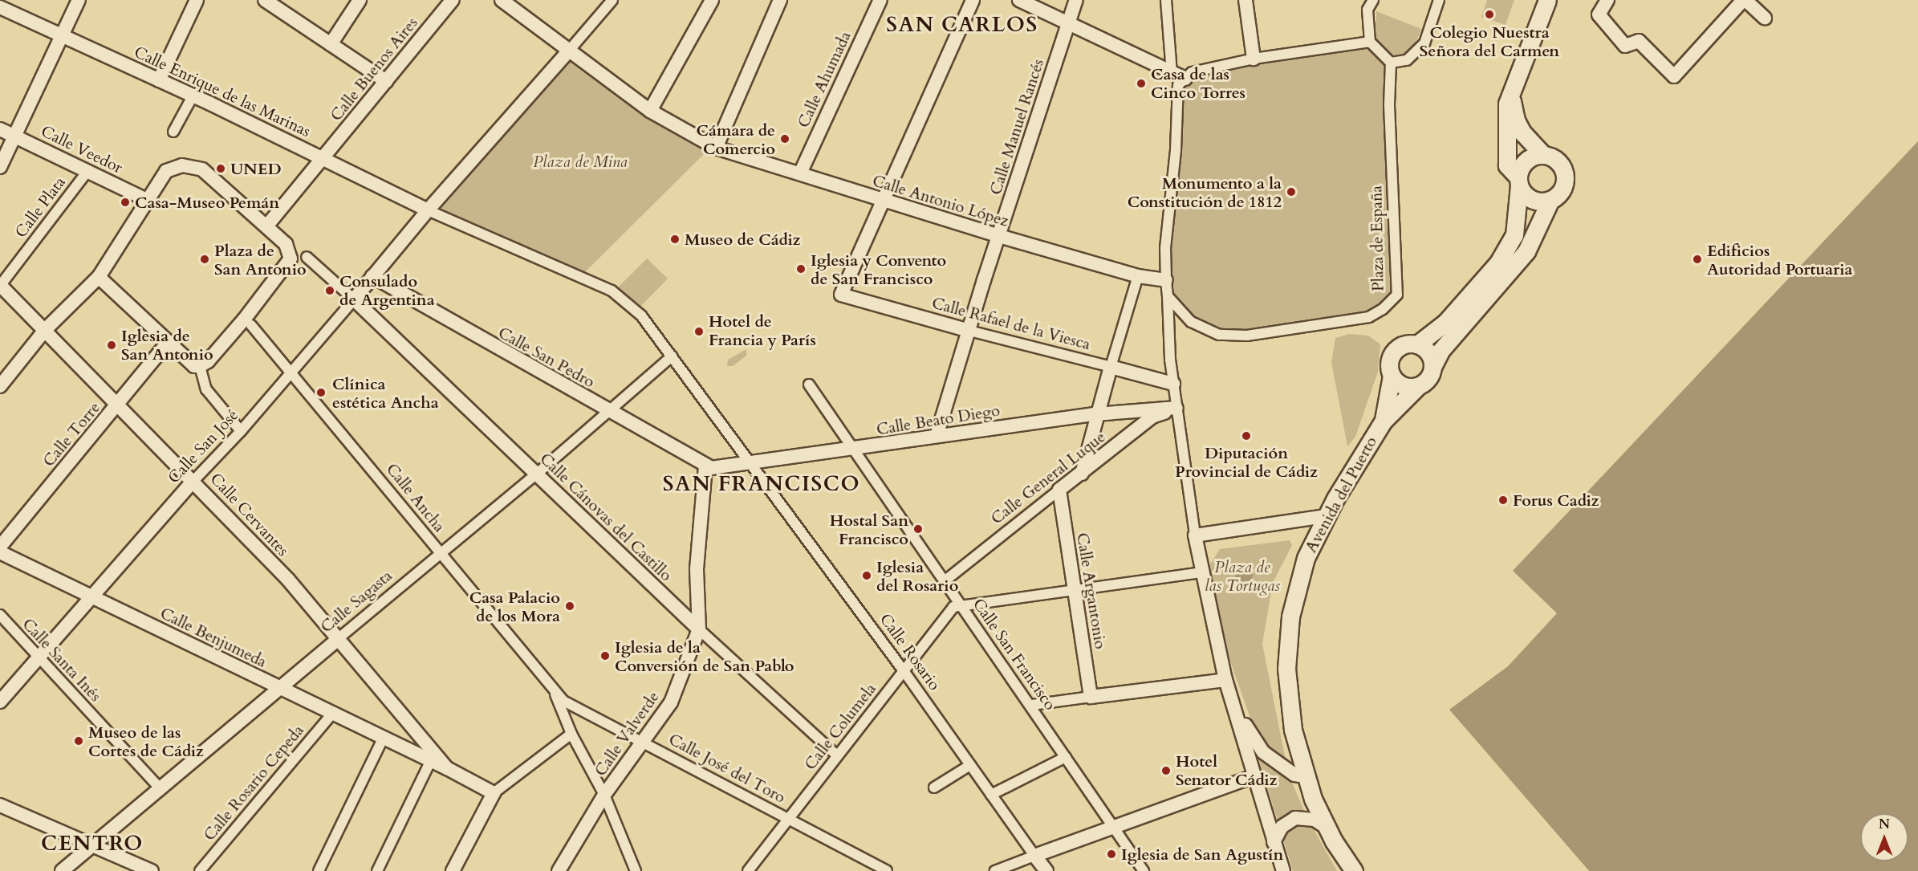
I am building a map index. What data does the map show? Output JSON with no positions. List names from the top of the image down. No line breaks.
{"streets":{"street":["Calle Buenos Aires","Calle Ahumada","Calle Enrique de las Marinas","Calle Manuel Rancés","Calle Veedor","Calle Antonio López","Calle Plata","Plaza de España","Calle Rafael de la Viesca","Calle San Pedro","Calle Beato Diego","Calle Torre","Calle San José","Calle General Luque","Avenida del Puerto","Calle Ancha","Calle Cervantes","Calle Cánovas del Castillo","Calle Argantonio","Calle Sagasta","Calle Benjumeda","Calle Rosario","Calle San Francisco","Calle Santa Inés","Calle Columela","Calle Valverde","Calle José del Toro","Calle Rosario Cepeda"]},"crossings":[["Calle Buenos Aires","Calle Enrique de las Marinas"],["Calle Ahumada","Calle Antonio López"],["Calle Enrique de las Marinas","Calle San José"],["Calle Enrique de las Marinas","Calle Rosario"],["Calle Manuel Rancés","Calle Antonio López"],["Calle Manuel Rancés","Calle Rafael de la Viesca"],["Calle Manuel Rancés","Calle Beato Diego"],["Calle Veedor","Calle Plata"],["Calle Antonio López","Calle Rafael de la Viesca"],["Calle Plata","Calle Cervantes"],["Calle San Pedro","Calle Beato Diego"],["Calle San Pedro","Calle San José"],["Calle San Pedro","Calle Sagasta"],["Calle San Pedro","Calle Valverde"],["Calle Beato Diego","Calle General Luque"],["Calle Beato Diego","Calle Rosario"],["Calle Beato Diego","Calle San Francisco"],["Calle Beato Diego","Calle Valverde"],["Calle Torre","Calle Cervantes"],["Calle San José","Calle Ancha"],["Calle San José","Calle Cervantes"],["Calle San José","Calle Cánovas del Castillo"],["Calle San José","Calle Benjumeda"],["Calle San José","Calle Rosario"],["Calle San José","Calle Santa Inés"],["Calle General Luque","Calle Argantonio"],["Calle General Luque","Calle San Francisco"],["Calle Ancha","Calle Sagasta"],["Calle Ancha","Calle José del Toro"],["Calle Cervantes","Calle Sagasta"],["Calle Cervantes","Calle Benjumeda"],["Calle Cánovas del Castillo","Calle Sagasta"],["Calle Cánovas del Castillo","Calle Columela"],["Calle Cánovas del Castillo","Calle Valverde"],["Calle Sagasta","Calle Benjumeda"],["Calle Sagasta","Calle Rosario"],["Calle Sagasta","Calle Santa Inés"],["Calle Benjumeda","Calle Rosario Cepeda"],["Calle Rosario","Calle Columela"],["Calle San Francisco","Calle Columela"],["Calle Columela","Calle José del Toro"],["Calle Valverde","Calle José del Toro"]],"districts":["SAN CARLOS","SAN FRANCISCO","CENTRO"],"parks":["Plaza de Mina","Plaza de las Tortugas"],"places":["Colegio Nuestra Señora del Carmen","Casa de las Cinco Torres","Cámara de Comercio","UNED","Monumento a la Constitución de 1812","Casa-Museo Pemán","Museo de Cádiz","Plaza de San Antonio","Edificios Autoridad Portuaria","Iglesia y Convento de San Francisco","Consulado de Argentina","Hotel de Francia y París","Iglesia de San Antonio","Clínica estética Ancha","Diputación Provincial de Cádiz","Forus Cadiz","Hostal San Francisco","Iglesia del Rosario","Casa Palacio de los Mora","Iglesia de la Conversión de San Pablo","Museo de las Cortes de Cádiz","Hotel Senator Cádiz","Iglesia de San Agustín"],"north":"top"}
